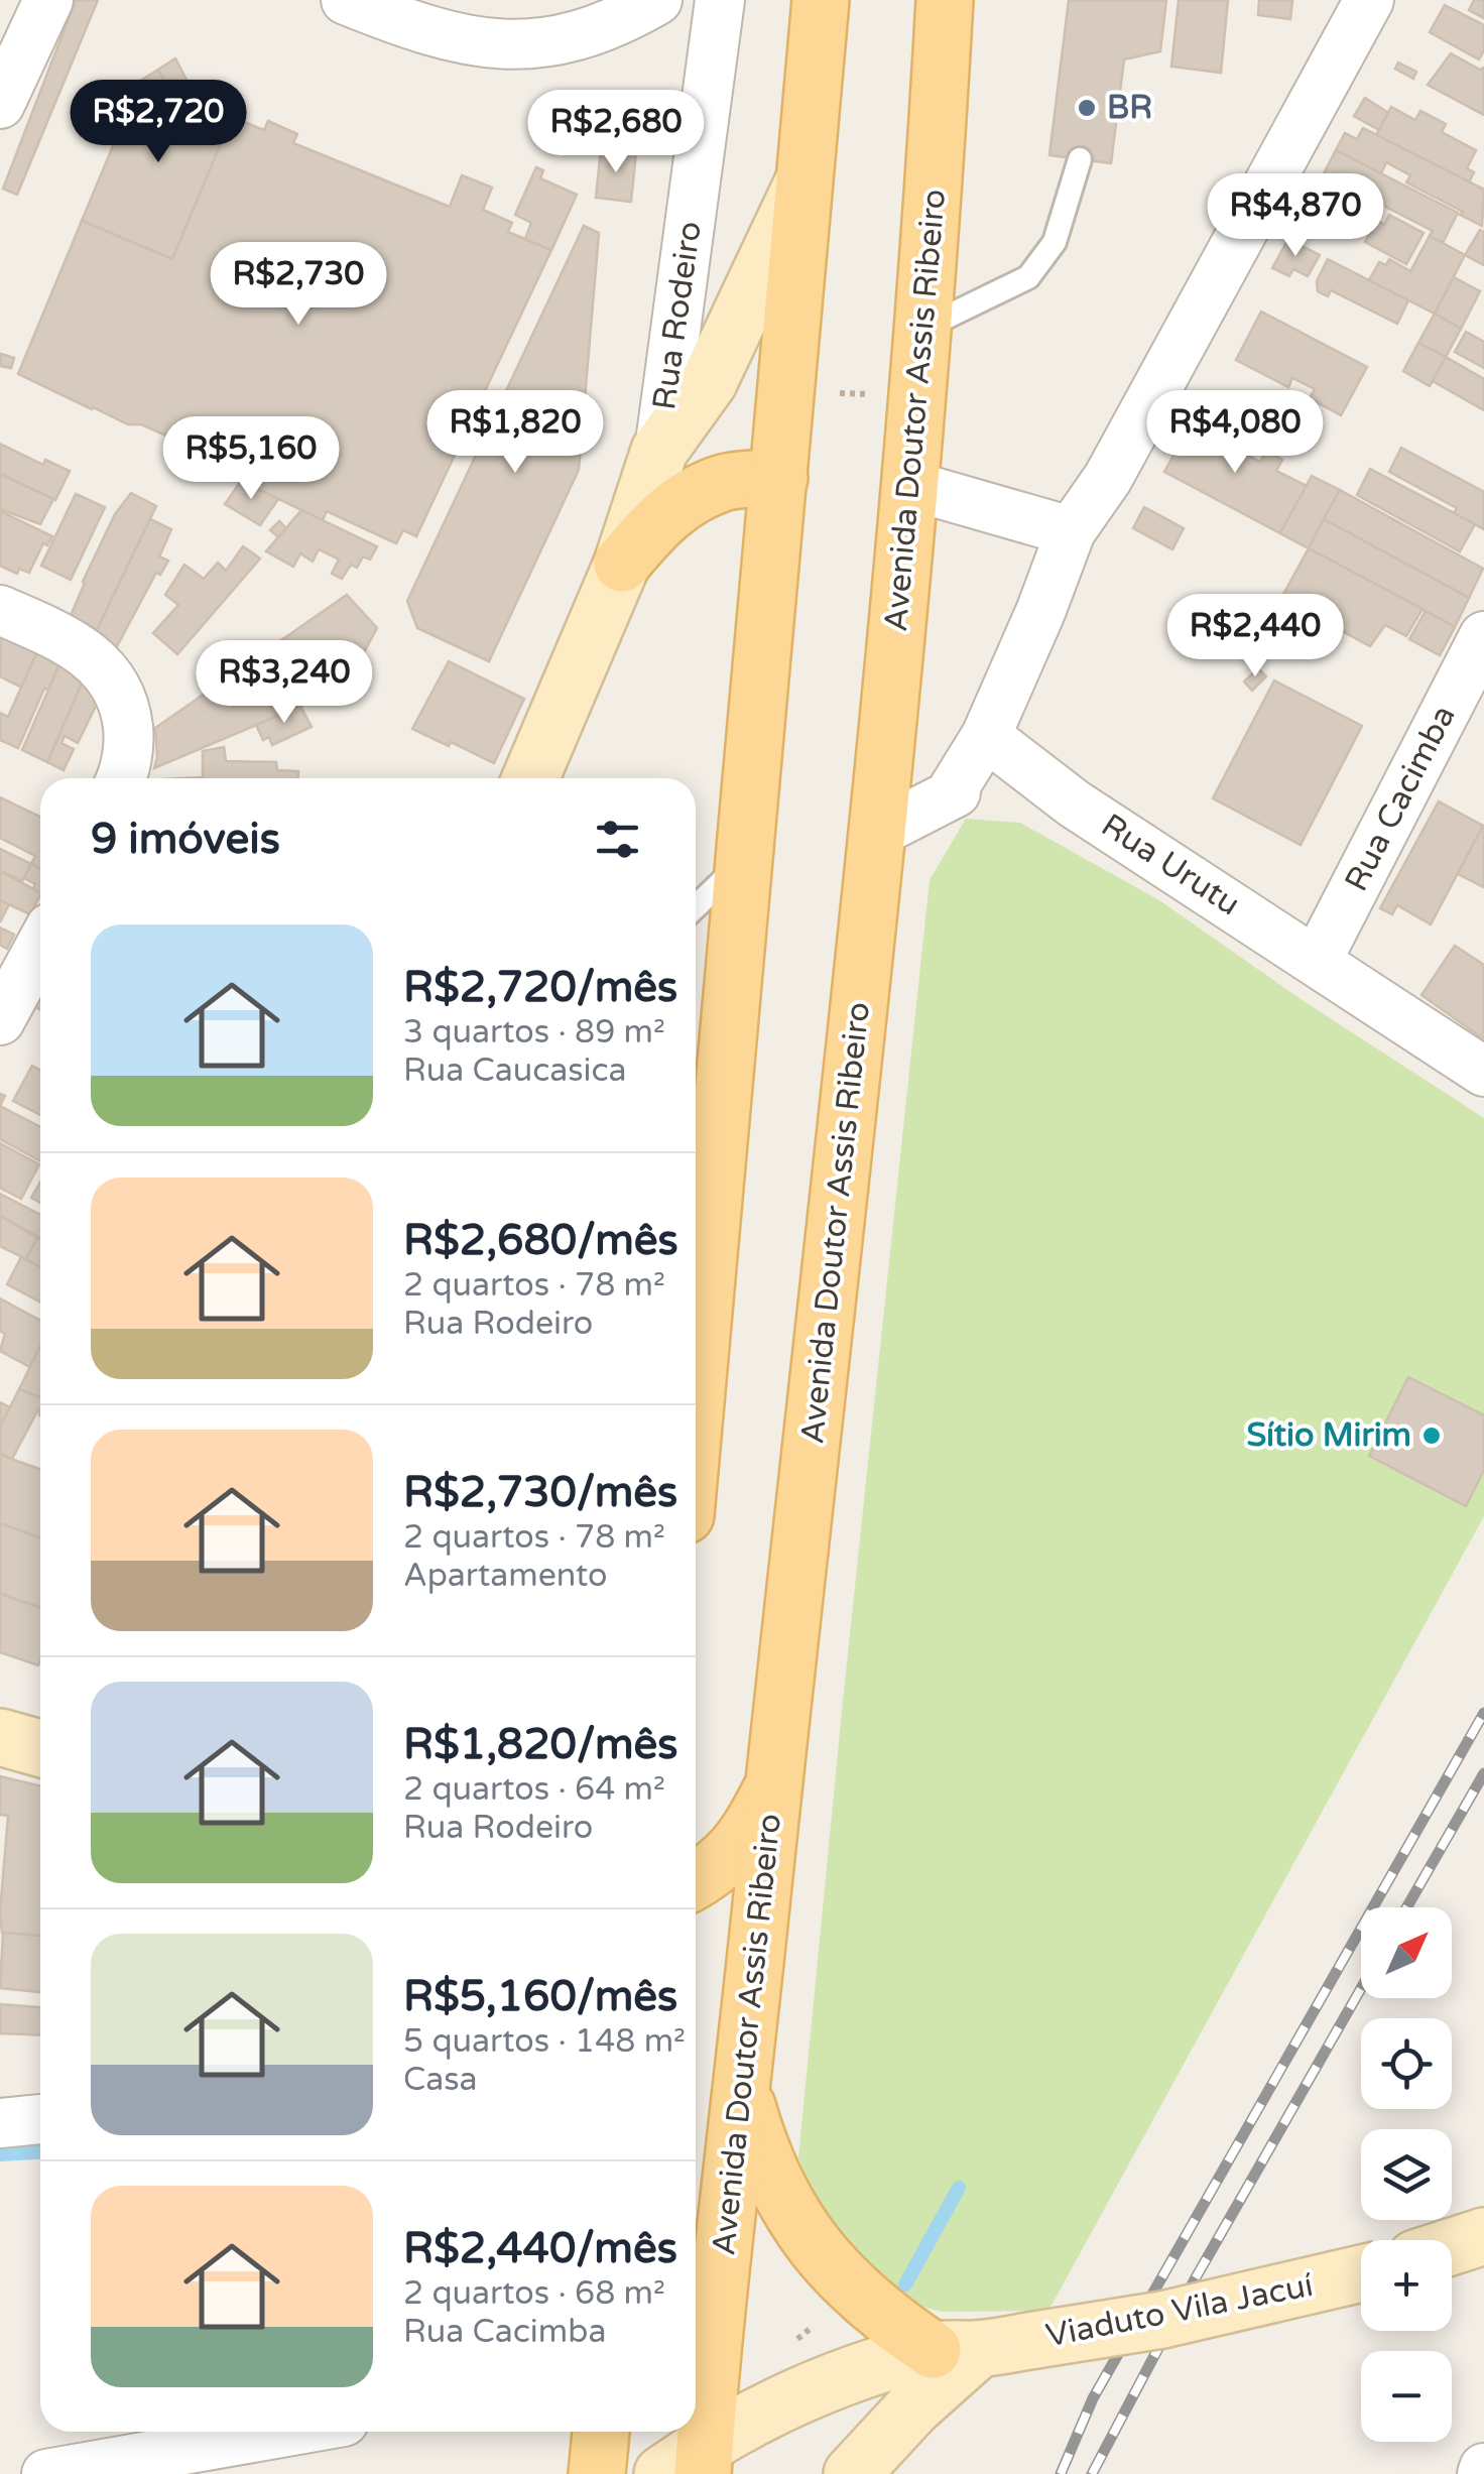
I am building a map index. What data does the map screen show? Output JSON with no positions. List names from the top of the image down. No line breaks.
{"streets":{"main road":["Avenida Doutor Assis Ribeiro"],"street":["Rua Rodeiro","Rua Cacimba","Rua Urutu","Viaduto Vila Jacuí"]},"crossings":[["Avenida Doutor Assis Ribeiro","Viaduto Vila Jacuí"],["Rua Cacimba","Rua Urutu"]],"places":["BR","Sítio Mirim"],"north":"top right","page":{"price":["R$2,720","R$2,680","R$4,870","R$2,730","R$1,820","R$4,080","R$5,160","R$2,440","R$3,240"],"heading":"9 imóveis","list":[{"name":"R$2,720/mês","note":"3 quartos · 89 m² · Rua Caucasica"},{"name":"R$2,680/mês","note":"2 quartos · 78 m² · Rua Rodeiro"},{"name":"R$2,730/mês","note":"2 quartos · 78 m² · Apartamento"},{"name":"R$1,820/mês","note":"2 quartos · 64 m² · Rua Rodeiro"},{"name":"R$5,160/mês","note":"5 quartos · 148 m² · Casa"},{"name":"R$2,440/mês","note":"2 quartos · 68 m² · Rua Cacimba"}],"map_buttons":["+","−"]}}
